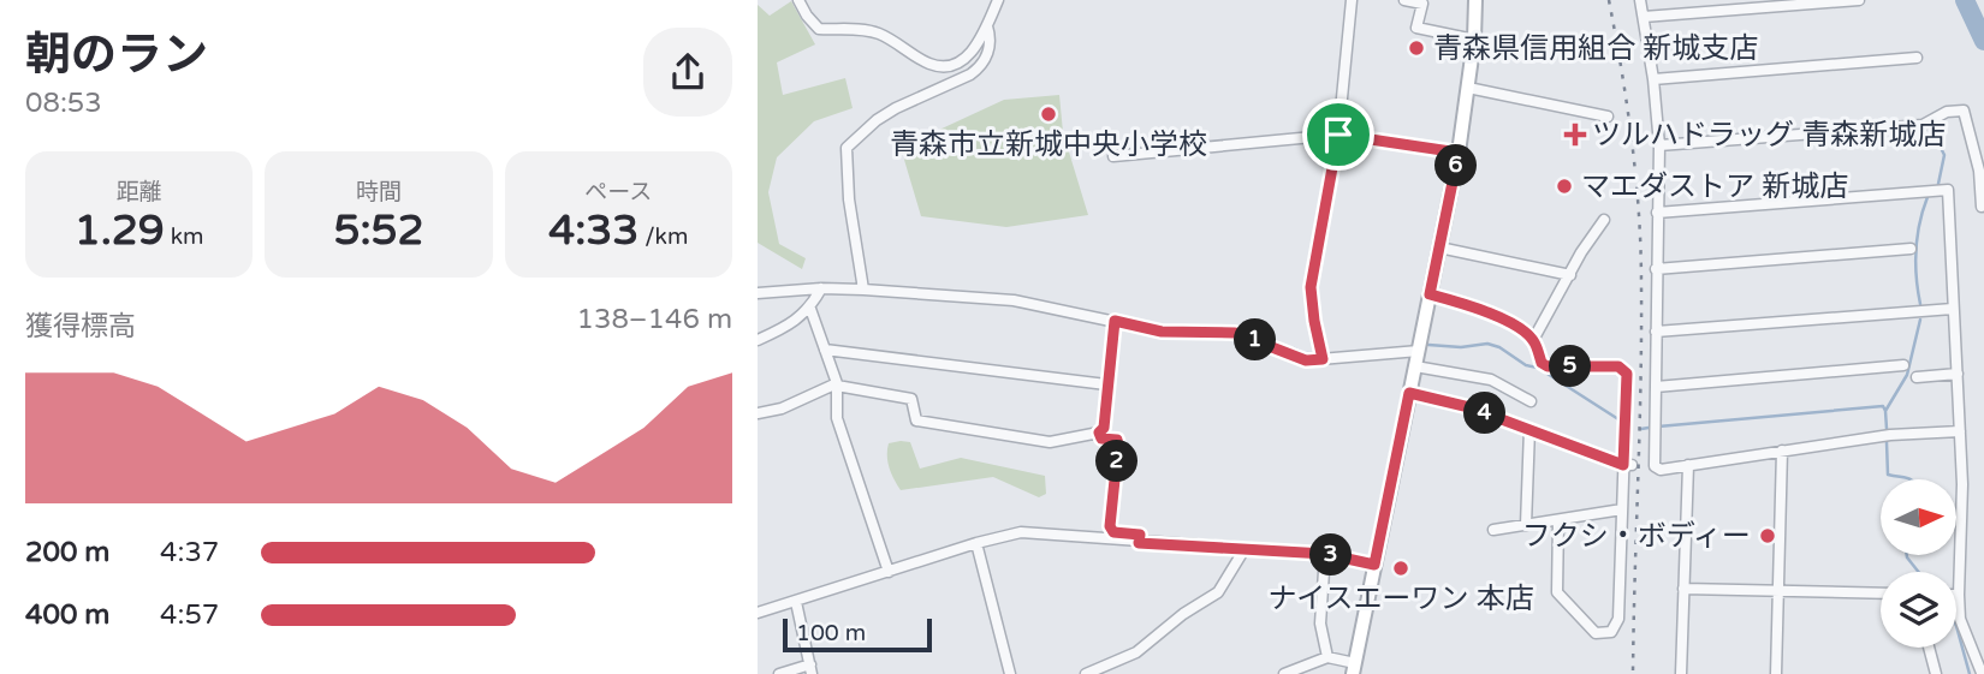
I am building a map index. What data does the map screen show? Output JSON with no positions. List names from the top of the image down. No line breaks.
{"places":{"other":["青森県信用組合 新城支店","青森市立新城中央小学校","マエダストア 新城店","フクシ・ボディー","ナイスエーワン 本店"],"health":["ツルハドラッグ 青森新城店"]},"scale_bar":"100 m","north":"right","page":{"heading":["朝のラン","08:53"],"stats":[["距離","1.29 km"],["時間","5:52"],["ペース","4:33 /km"]],"pins":["6","1","5","4","2","3"],"chart":["獲得標高","138–146 m"],"list":[{"name":"200 m","note":"4:37"},{"name":"400 m","note":"4:57"}],"scale":"100 m"}}
